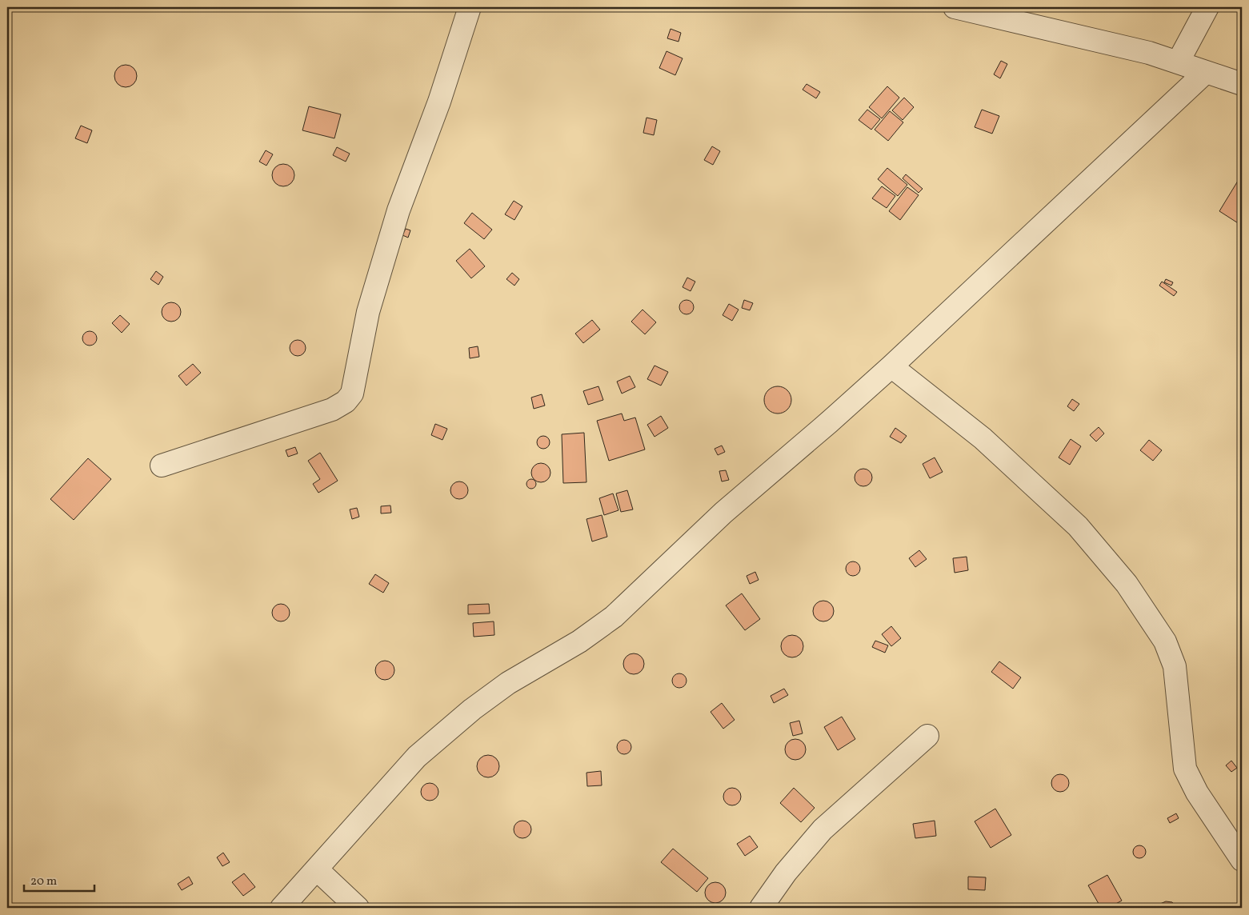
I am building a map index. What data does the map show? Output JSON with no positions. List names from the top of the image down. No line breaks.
{"scale_bar":"20 m"}
